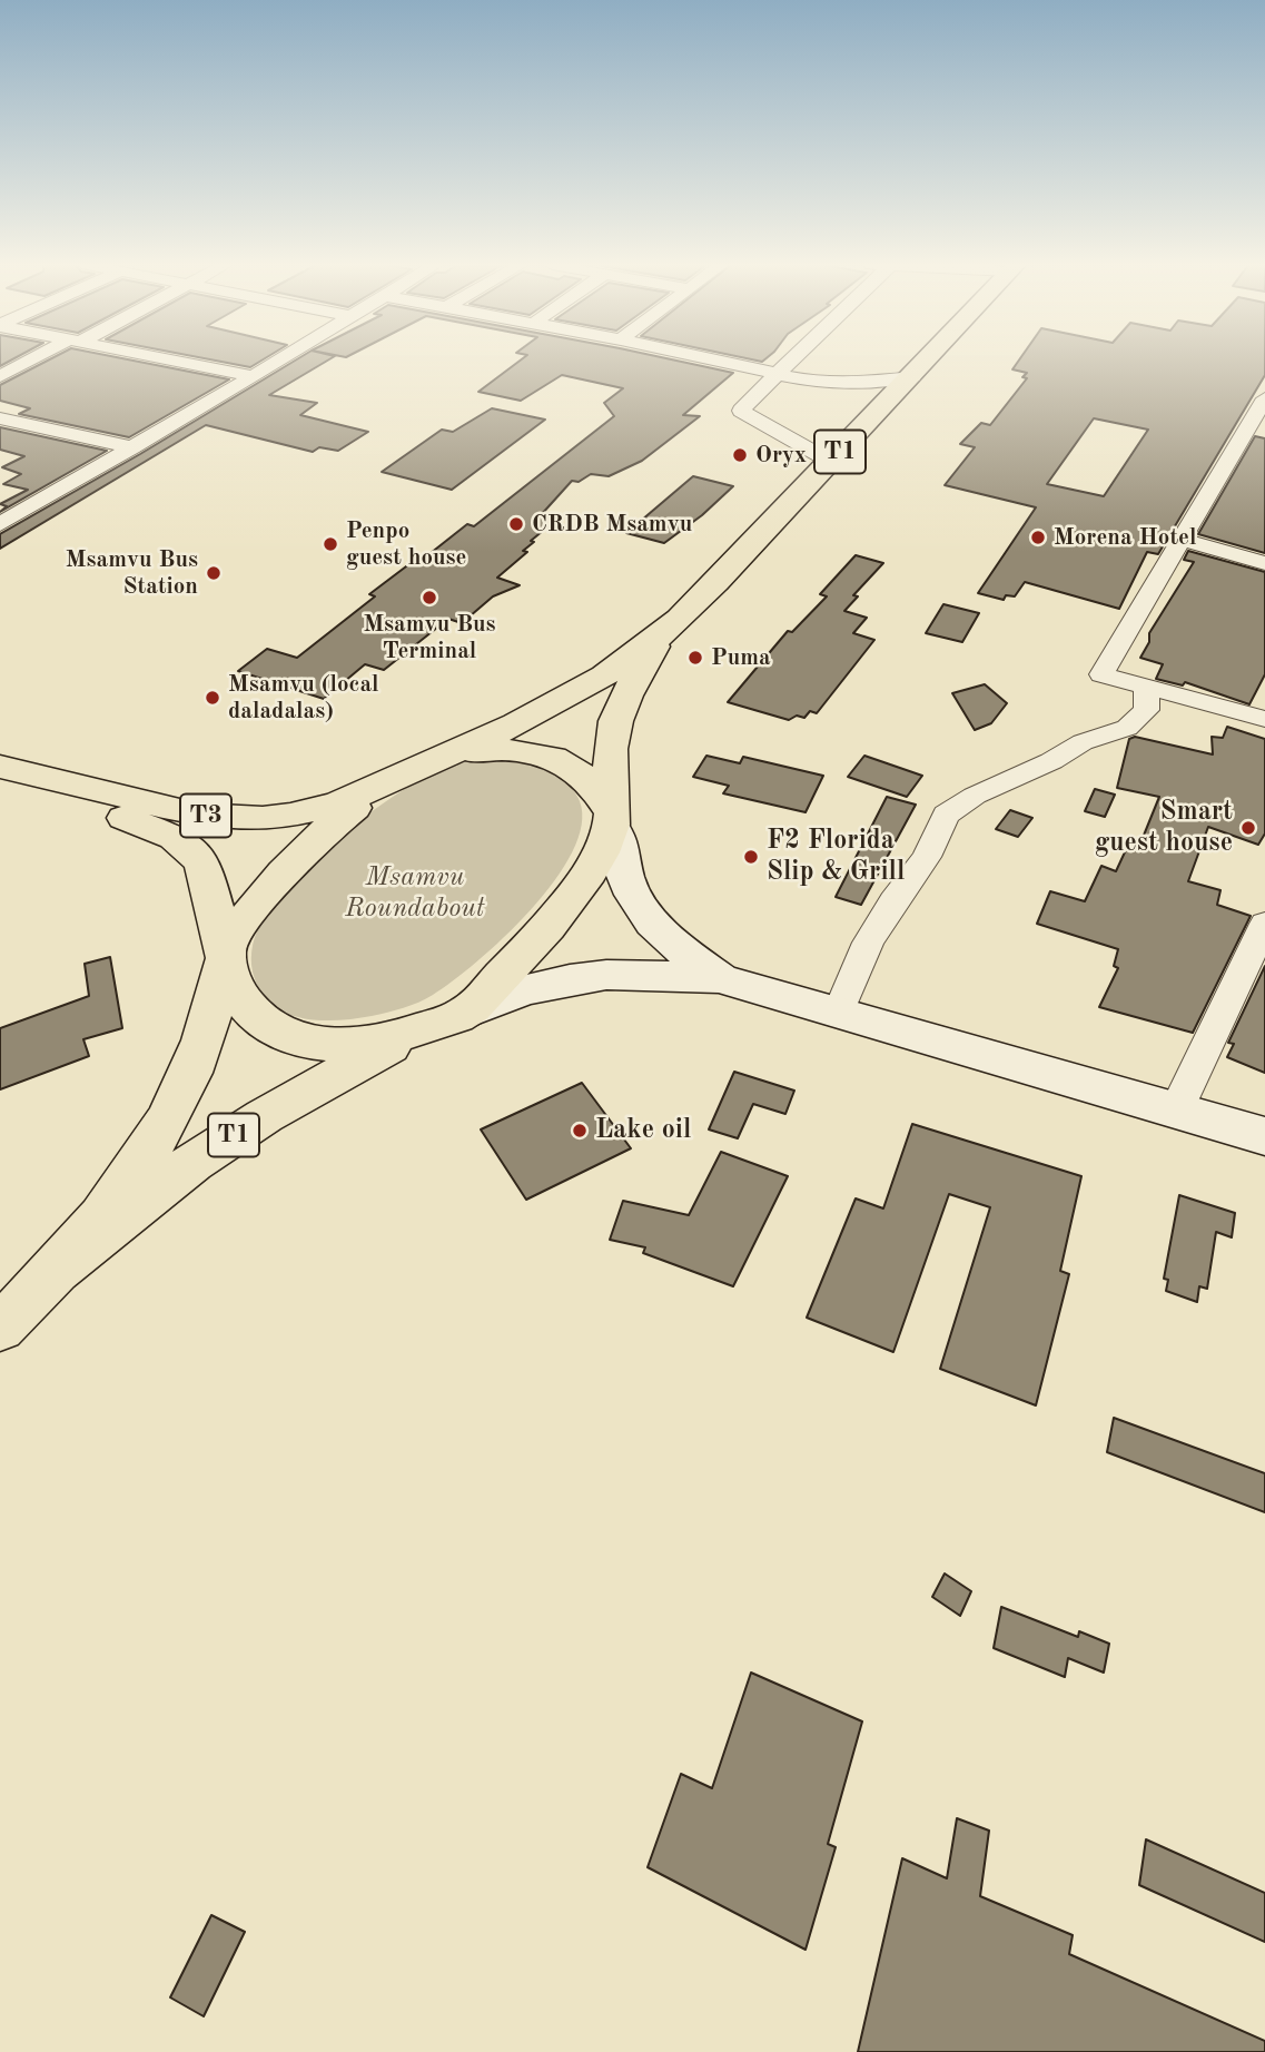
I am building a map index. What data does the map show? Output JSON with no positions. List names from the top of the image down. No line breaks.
{"streets":{"highway":["T1","T3"]},"crossings":[["T1","T3"]],"parks":["Msamvu Roundabout"],"places":["Oryx","CRDB Msamvu","Morena Hotel","Penpo guest house","Msamvu Bus Station","Msamvu Bus Terminal","Puma","Msamvu (local daladalas)","Smart guest house","F2 Florida Slip & Grill","Lake oil"]}
